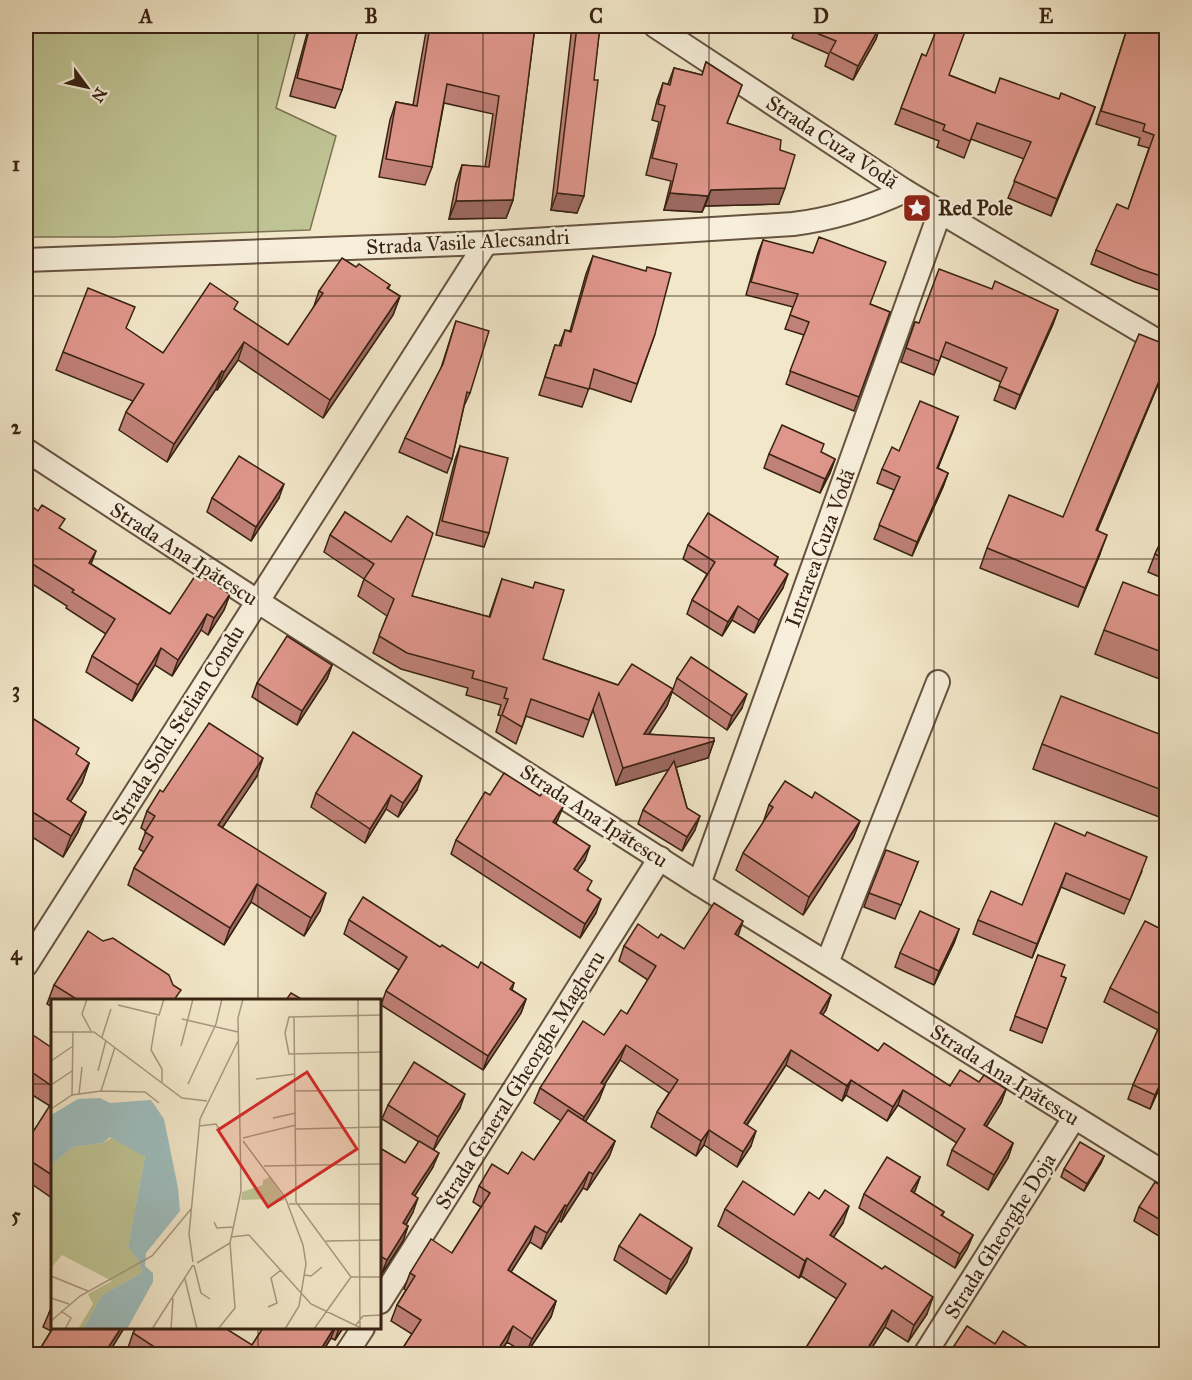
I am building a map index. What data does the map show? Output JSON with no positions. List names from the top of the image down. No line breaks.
{"streets":{"street":["Strada Cuza Vodă","Strada Vasile Alecsandri","Intrarea Cuza Vodă","Strada Ana Ipătescu","Strada Sold. Stelian Condu","Strada General Gheorghe Magheru","Strada Gheorghe Doja"]},"crossings":[["Strada Cuza Vodă","Strada Vasile Alecsandri"],["Strada Cuza Vodă","Intrarea Cuza Vodă"],["Strada Vasile Alecsandri","Strada Sold. Stelian Condu"],["Intrarea Cuza Vodă","Strada Ana Ipătescu"],["Strada Ana Ipătescu","Strada Sold. Stelian Condu"],["Strada Ana Ipătescu","Strada General Gheorghe Magheru"],["Strada Ana Ipătescu","Strada Gheorghe Doja"]],"places":{"place":["Red Pole"]},"north":"bottom right","grid":{"columns":["A","B","C","D","E"],"rows":["1","2","3","4","5"]}}
